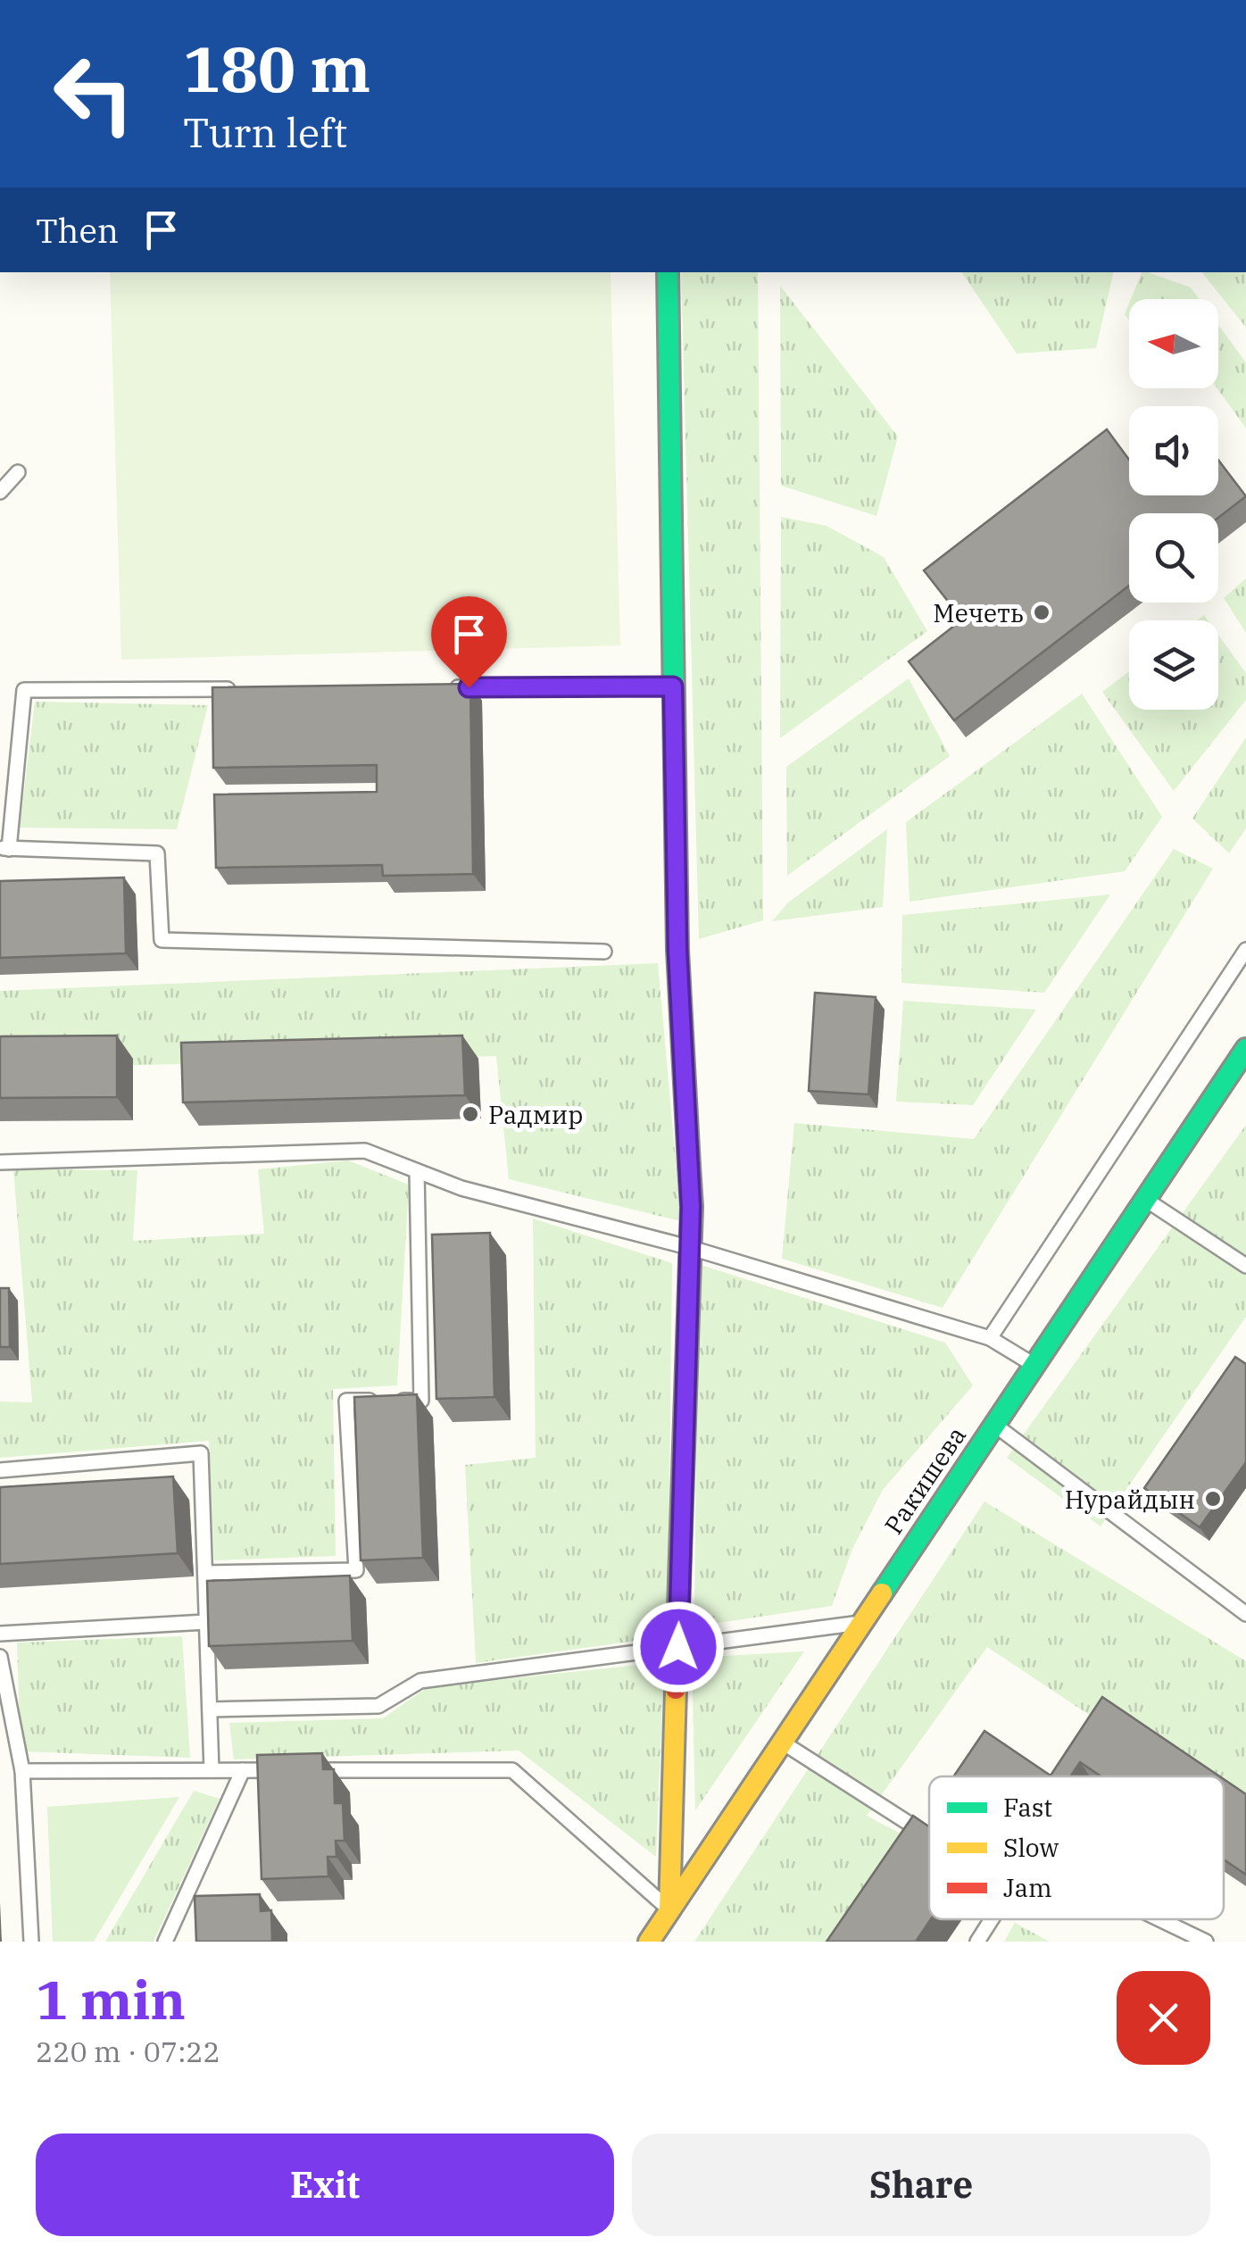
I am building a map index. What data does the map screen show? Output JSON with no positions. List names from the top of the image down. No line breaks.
{"streets":{"street":["Ракишева"]},"places":["Мечеть","Радмир","Нурайдын"],"legend":["Fast","Slow","Jam"],"north":"left","page":{"turn":["180 m","Turn left"],"then":"Then","heading":["1 min","220 m · 07:22"],"buttons":["Exit","Share"]}}
